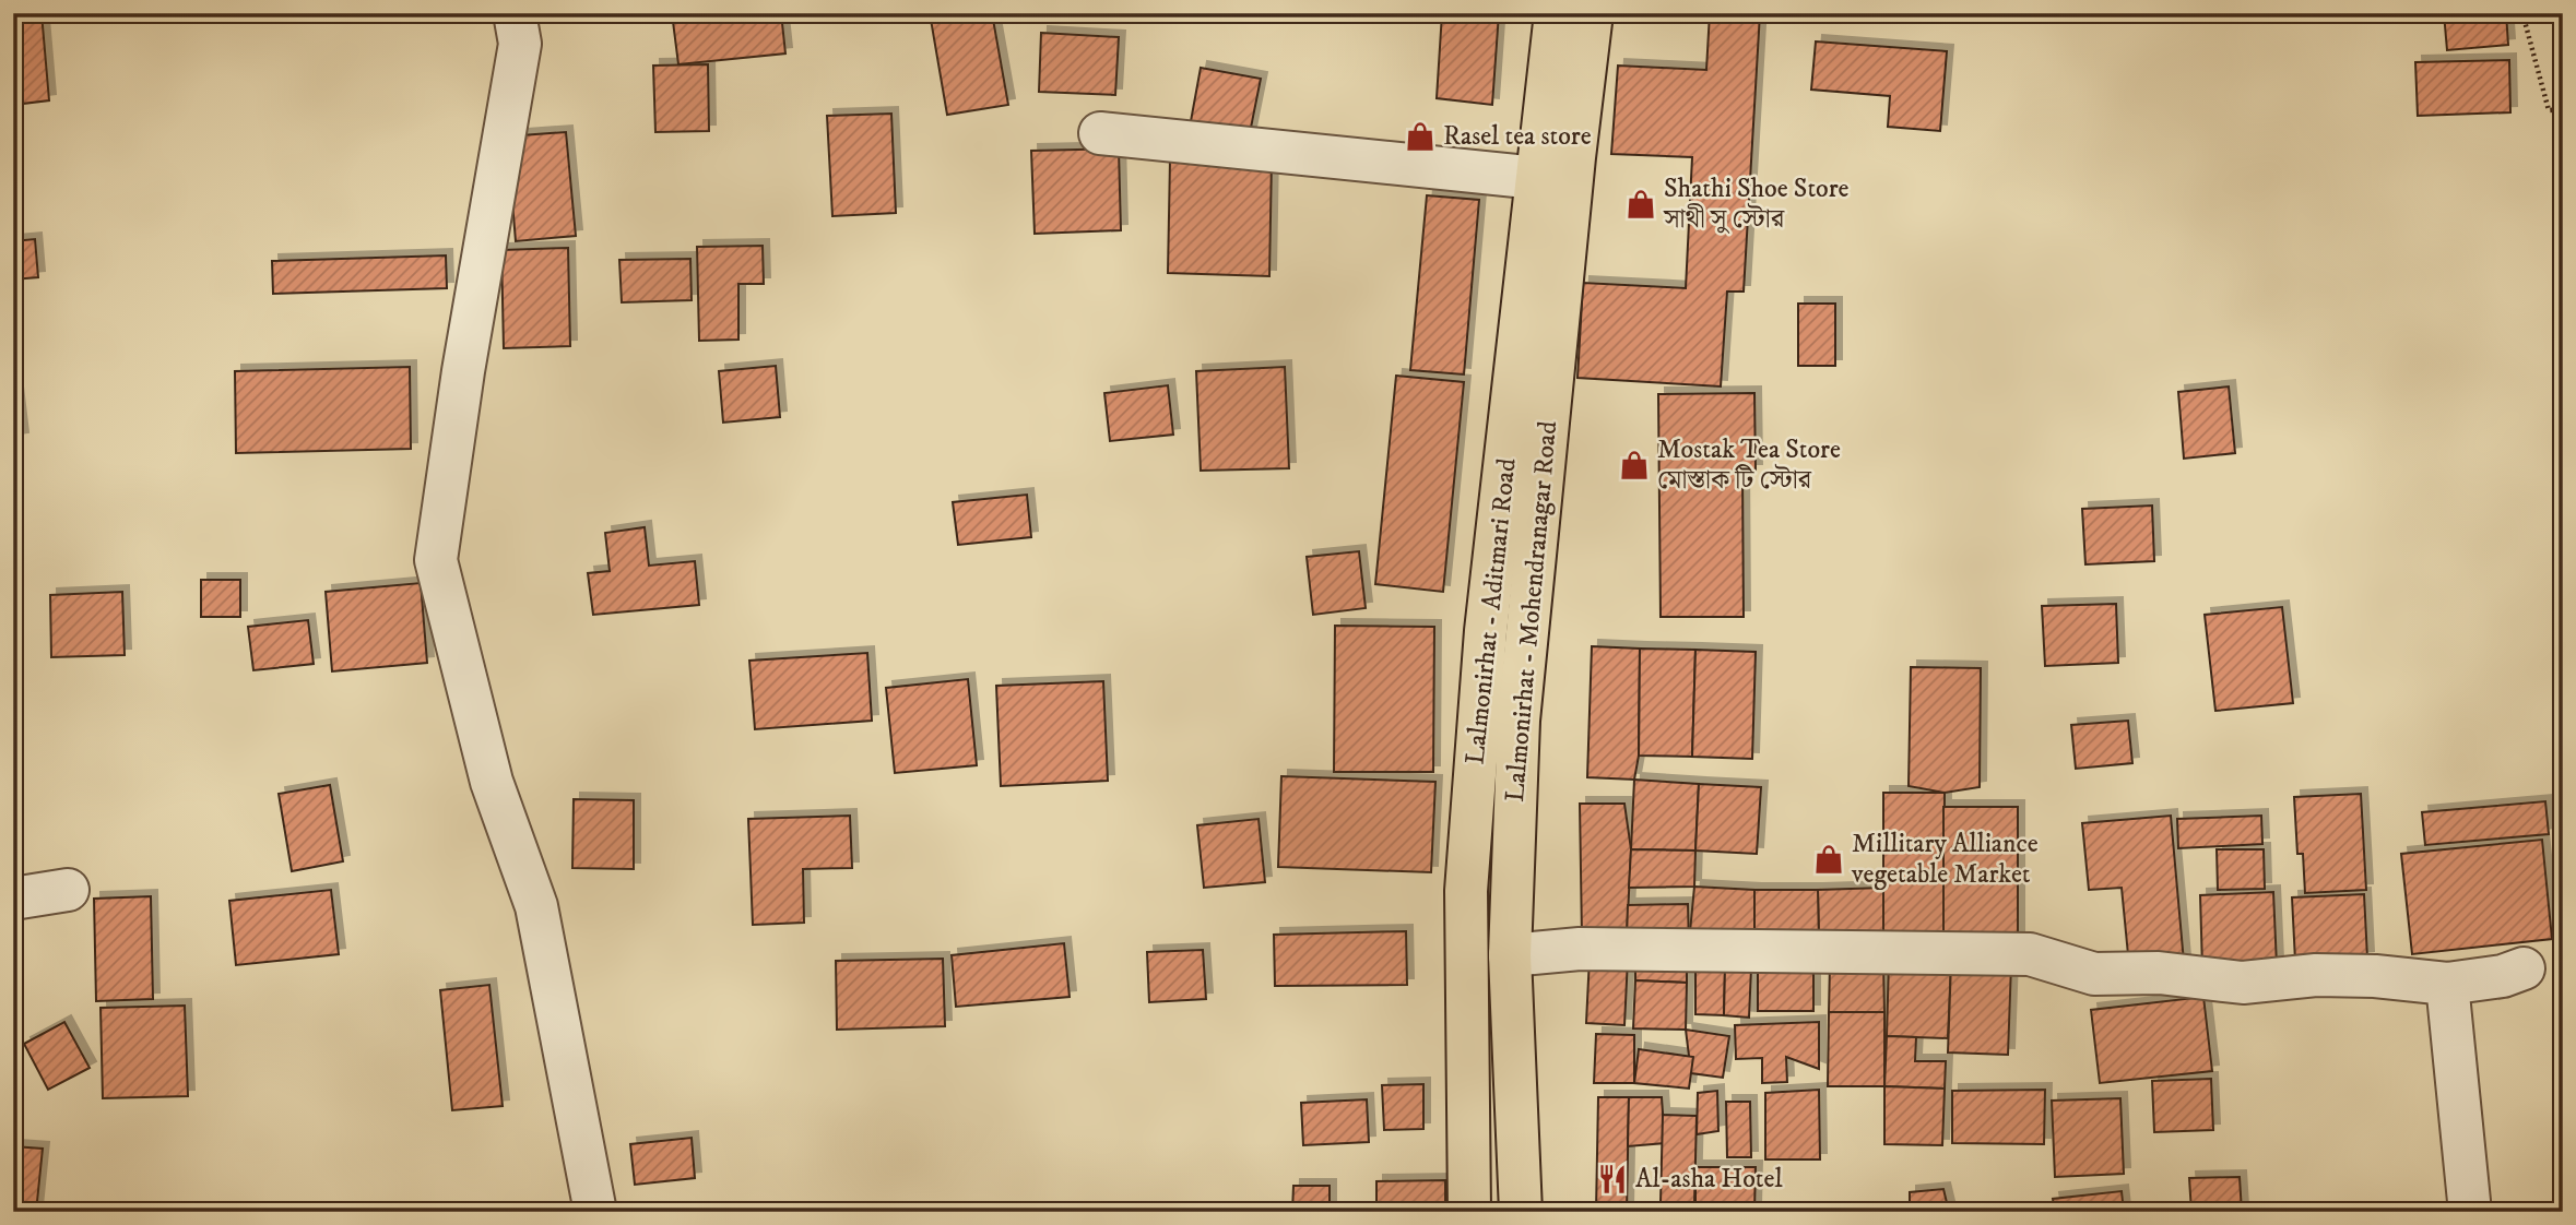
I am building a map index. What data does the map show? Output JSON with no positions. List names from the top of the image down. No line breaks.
{"streets":{"highway":["Lalmonirhat - Aditmari Road","Lalmonirhat - Mohendranagar Road"]},"places":{"shop":["Rasel tea store","Shathi Shoe Store সাথী সু স্টোর","Mostak Tea Store মোস্তাক টি স্টোর","Millitary Alliance vegetable Market"],"restaurant":["Al-asha Hotel"]}}
